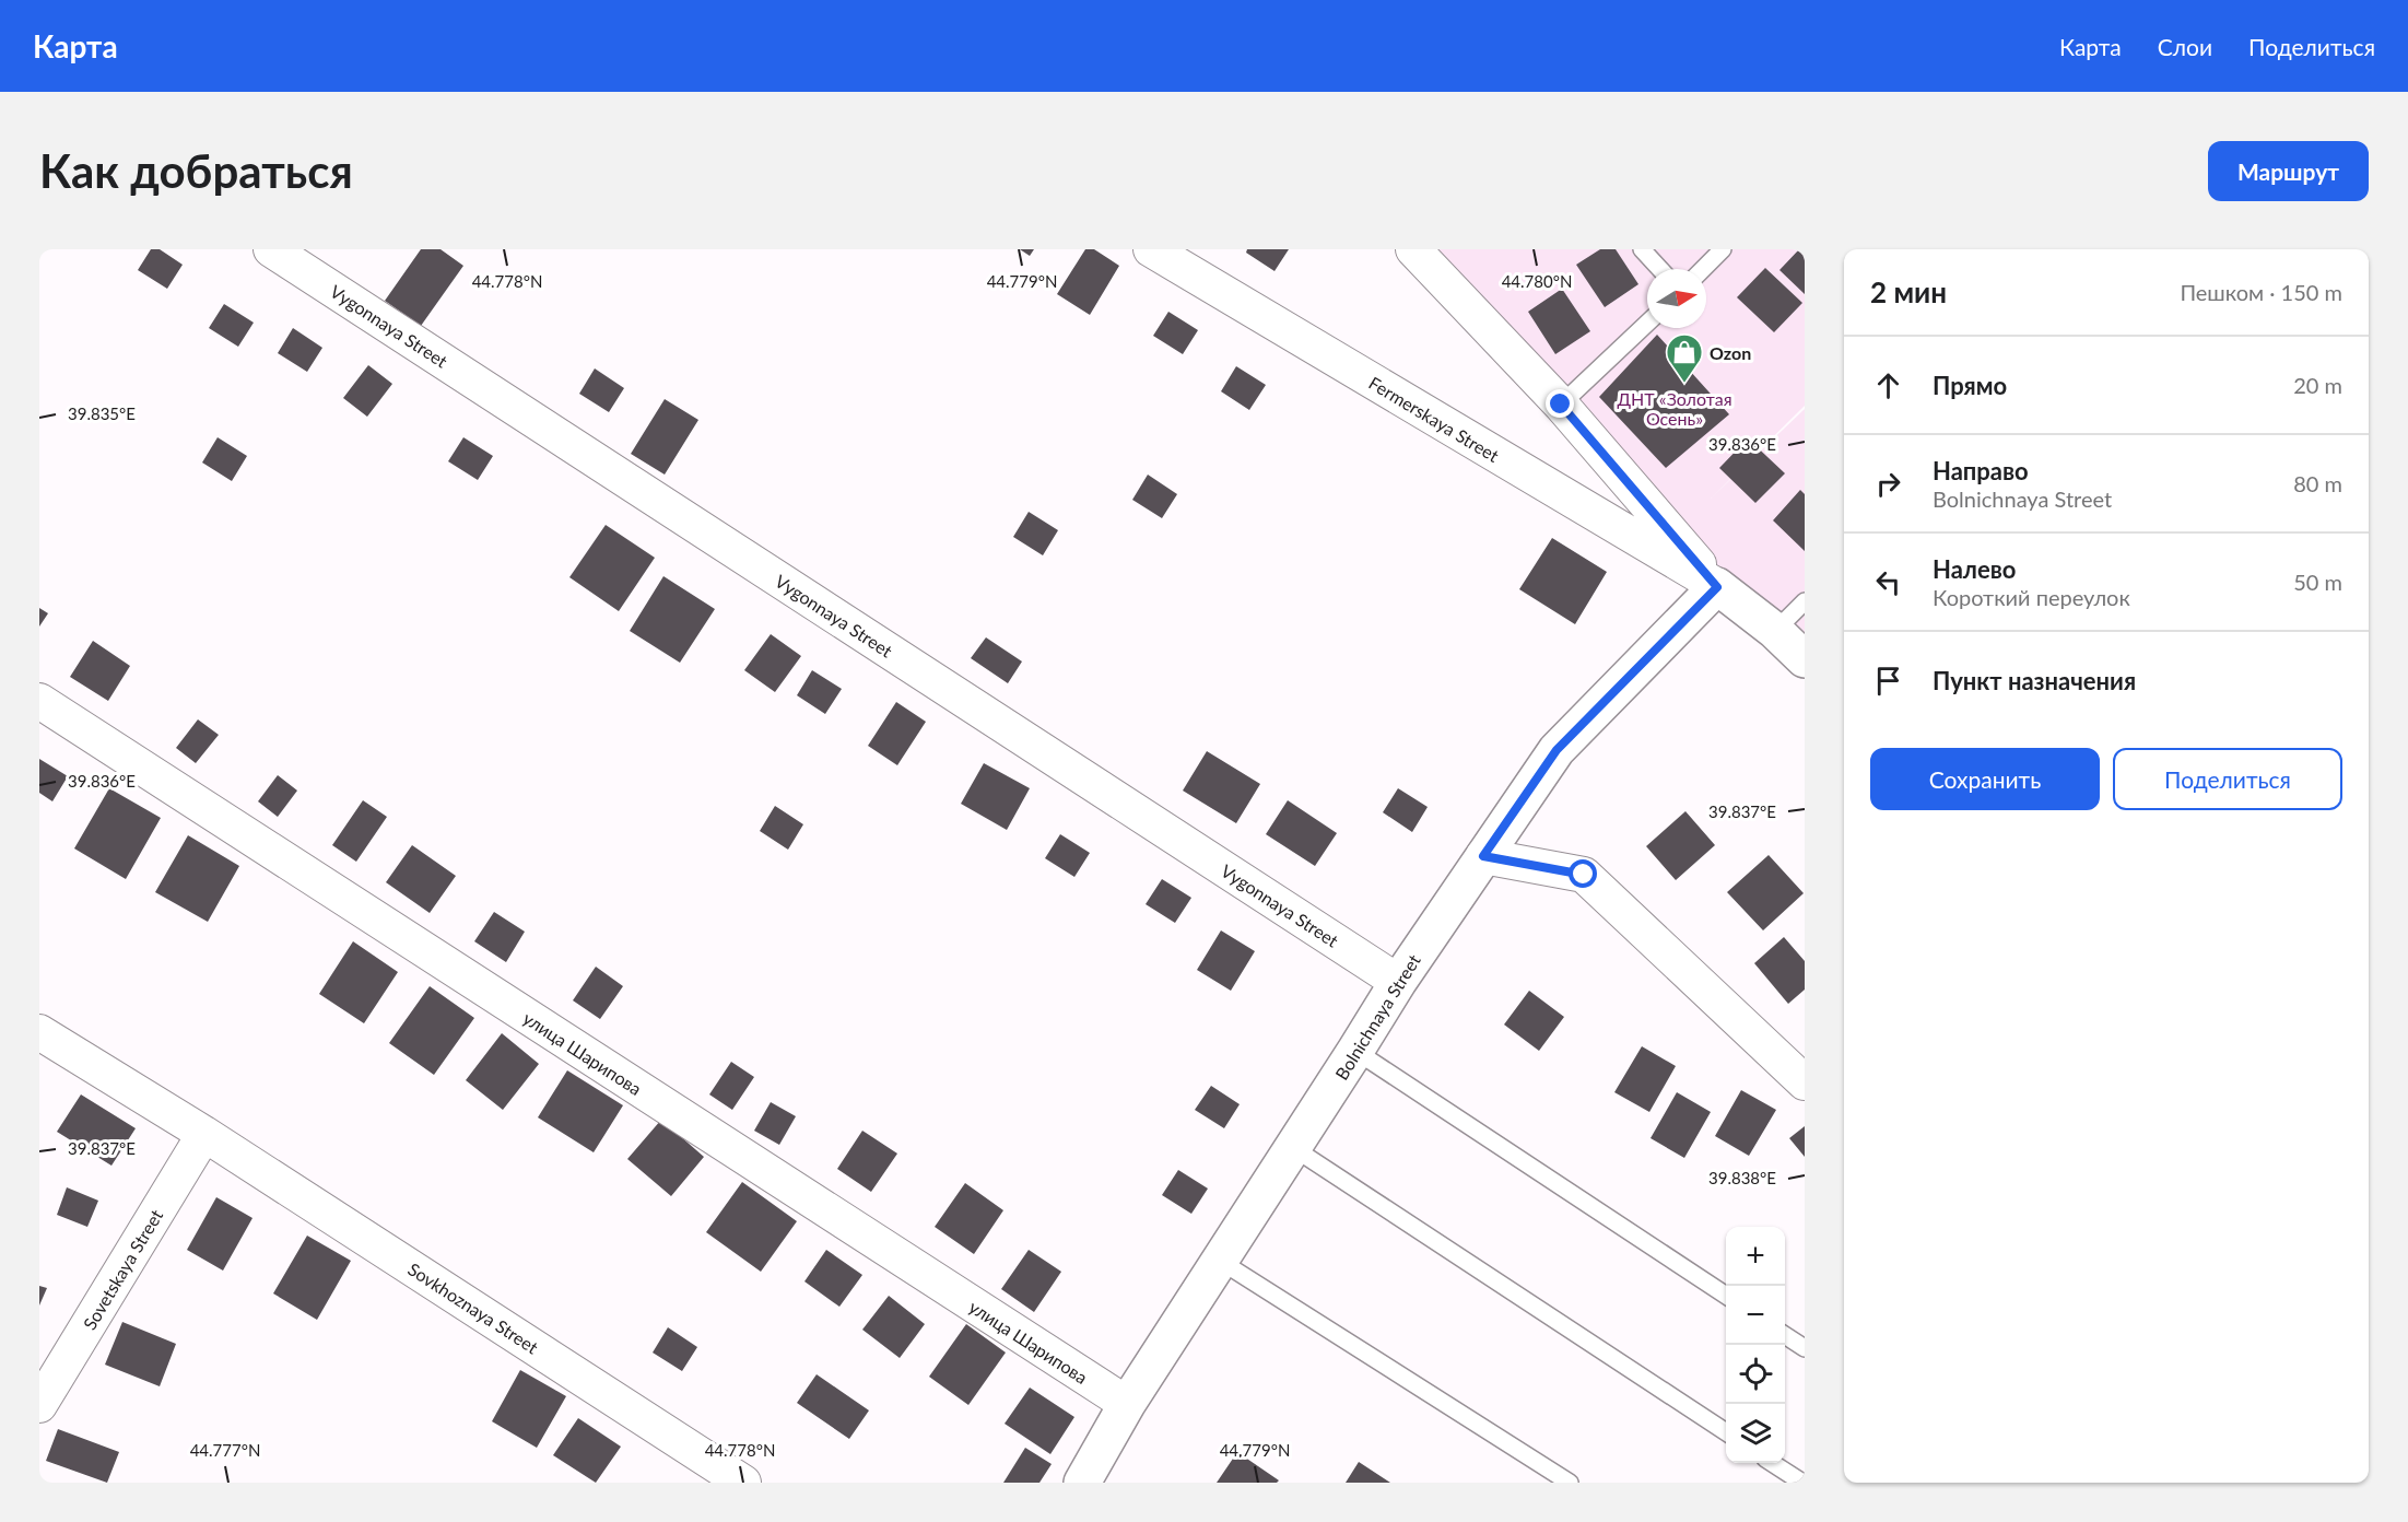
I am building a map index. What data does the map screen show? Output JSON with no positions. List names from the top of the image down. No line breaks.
{"streets":{"street":["Vygonnaya Street","Fermerskaya Street","Bolnichnaya Street","улица Шарипова","Sovetskaya Street","Sovkhoznaya Street"]},"crossings":[["Vygonnaya Street","Bolnichnaya Street"],["Fermerskaya Street","Bolnichnaya Street"],["Bolnichnaya Street","улица Шарипова"],["Sovetskaya Street","Sovkhoznaya Street"]],"parks":["ДНТ «Золотая Осень»"],"places":{"shop":["Ozon"]},"north":"right","page":{"header":"Карта","nav":["Карта","Слои","Поделиться"],"buttons":["Маршрут",["Сохранить","Поделиться"]],"title":"Как добраться","heading":["2 мин","Пешком · 150 m"],"list":[["Прямо","20 m"],["Направо","Bolnichnaya Street","80 m"],["Налево","Короткий переулок","50 m"],"Пункт назначения"],"map_buttons":["+","−"]},"coordinates":["44.778°N","44.779°N","44.780°N","39.835°E","39.836°E","39.837°E","39.838°E","44.777°N"]}
